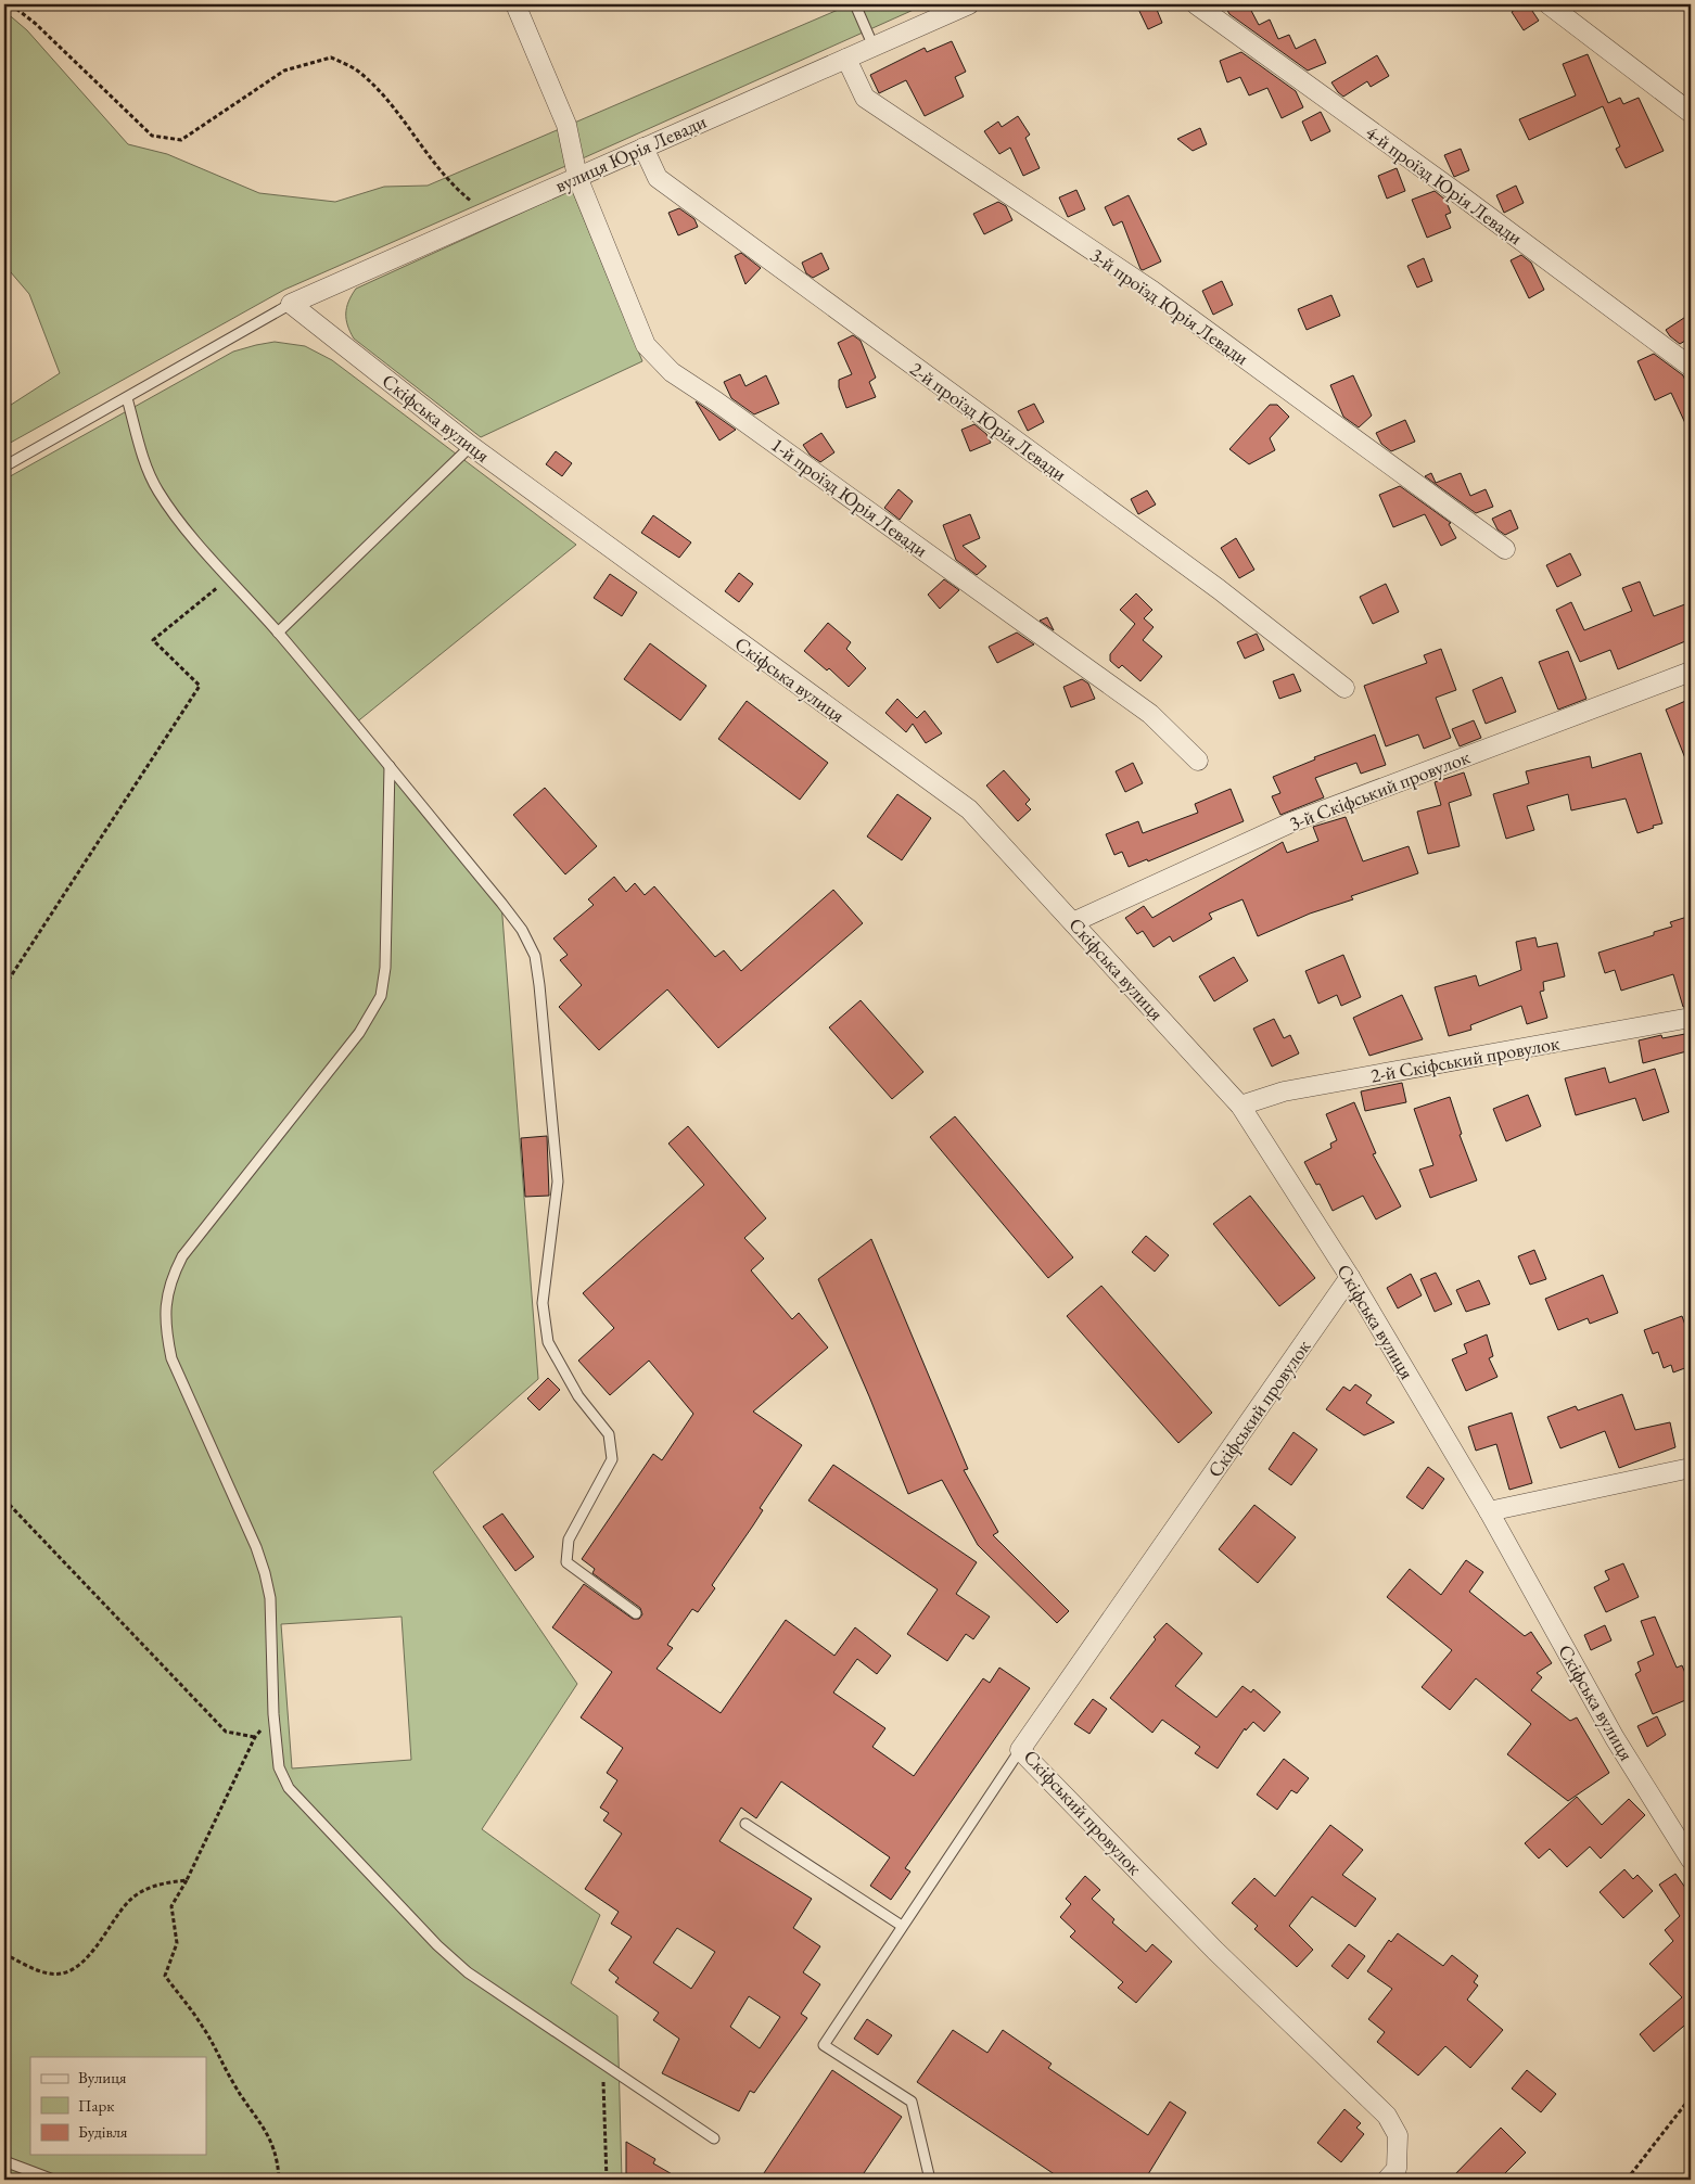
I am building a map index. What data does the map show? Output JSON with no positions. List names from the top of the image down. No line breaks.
{"streets":{"street":["вулиця Юрія Левади","4-й проїзд Юрія Левади","3-й проїзд Юрія Левади","Скіфська вулиця","2-й проїзд Юрія Левади","1-й проїзд Юрія Левади","3-й Скіфський провулок","2-й Скіфський провулок","Скіфський провулок"]},"crossings":[["вулиця Юрія Левади","3-й проїзд Юрія Левади"],["вулиця Юрія Левади","Скіфська вулиця"],["вулиця Юрія Левади","2-й проїзд Юрія Левади"],["вулиця Юрія Левади","1-й проїзд Юрія Левади"],["Скіфська вулиця","3-й Скіфський провулок"],["Скіфська вулиця","2-й Скіфський провулок"],["Скіфська вулиця","Скіфський провулок"]],"legend":["Вулиця","Парк","Будівля"]}
